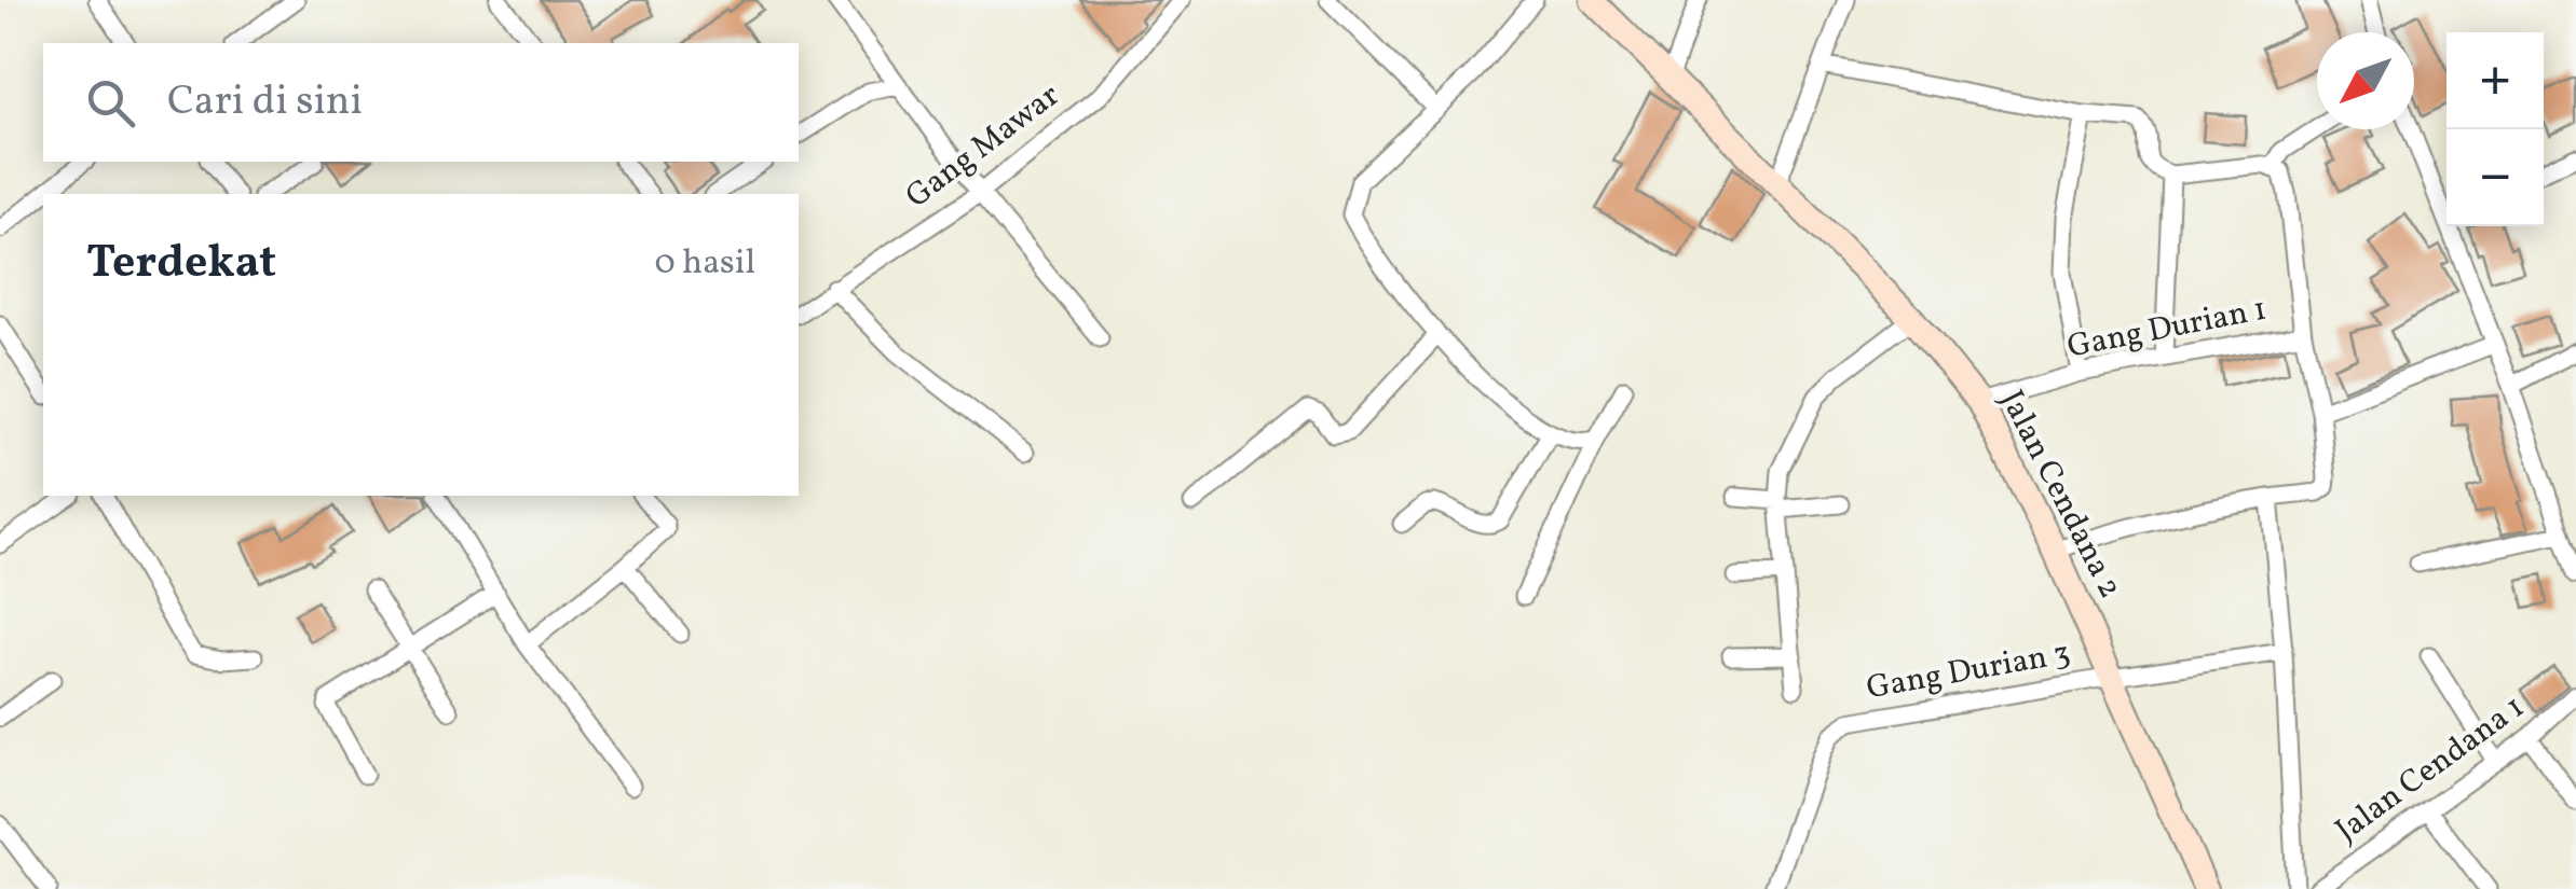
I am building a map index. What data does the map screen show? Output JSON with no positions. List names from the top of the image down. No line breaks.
{"streets":{"street":["Gang Mawar","Gang Durian 1","Jalan Cendana 2","Gang Durian 3","Jalan Cendana 1"]},"crossings":[["Gang Durian 1","Jalan Cendana 2"],["Jalan Cendana 2","Gang Durian 3"]],"north":"bottom left","page":{"map_buttons":["+","−"],"search":"Cari di sini","heading":["Terdekat","0 hasil"]}}
